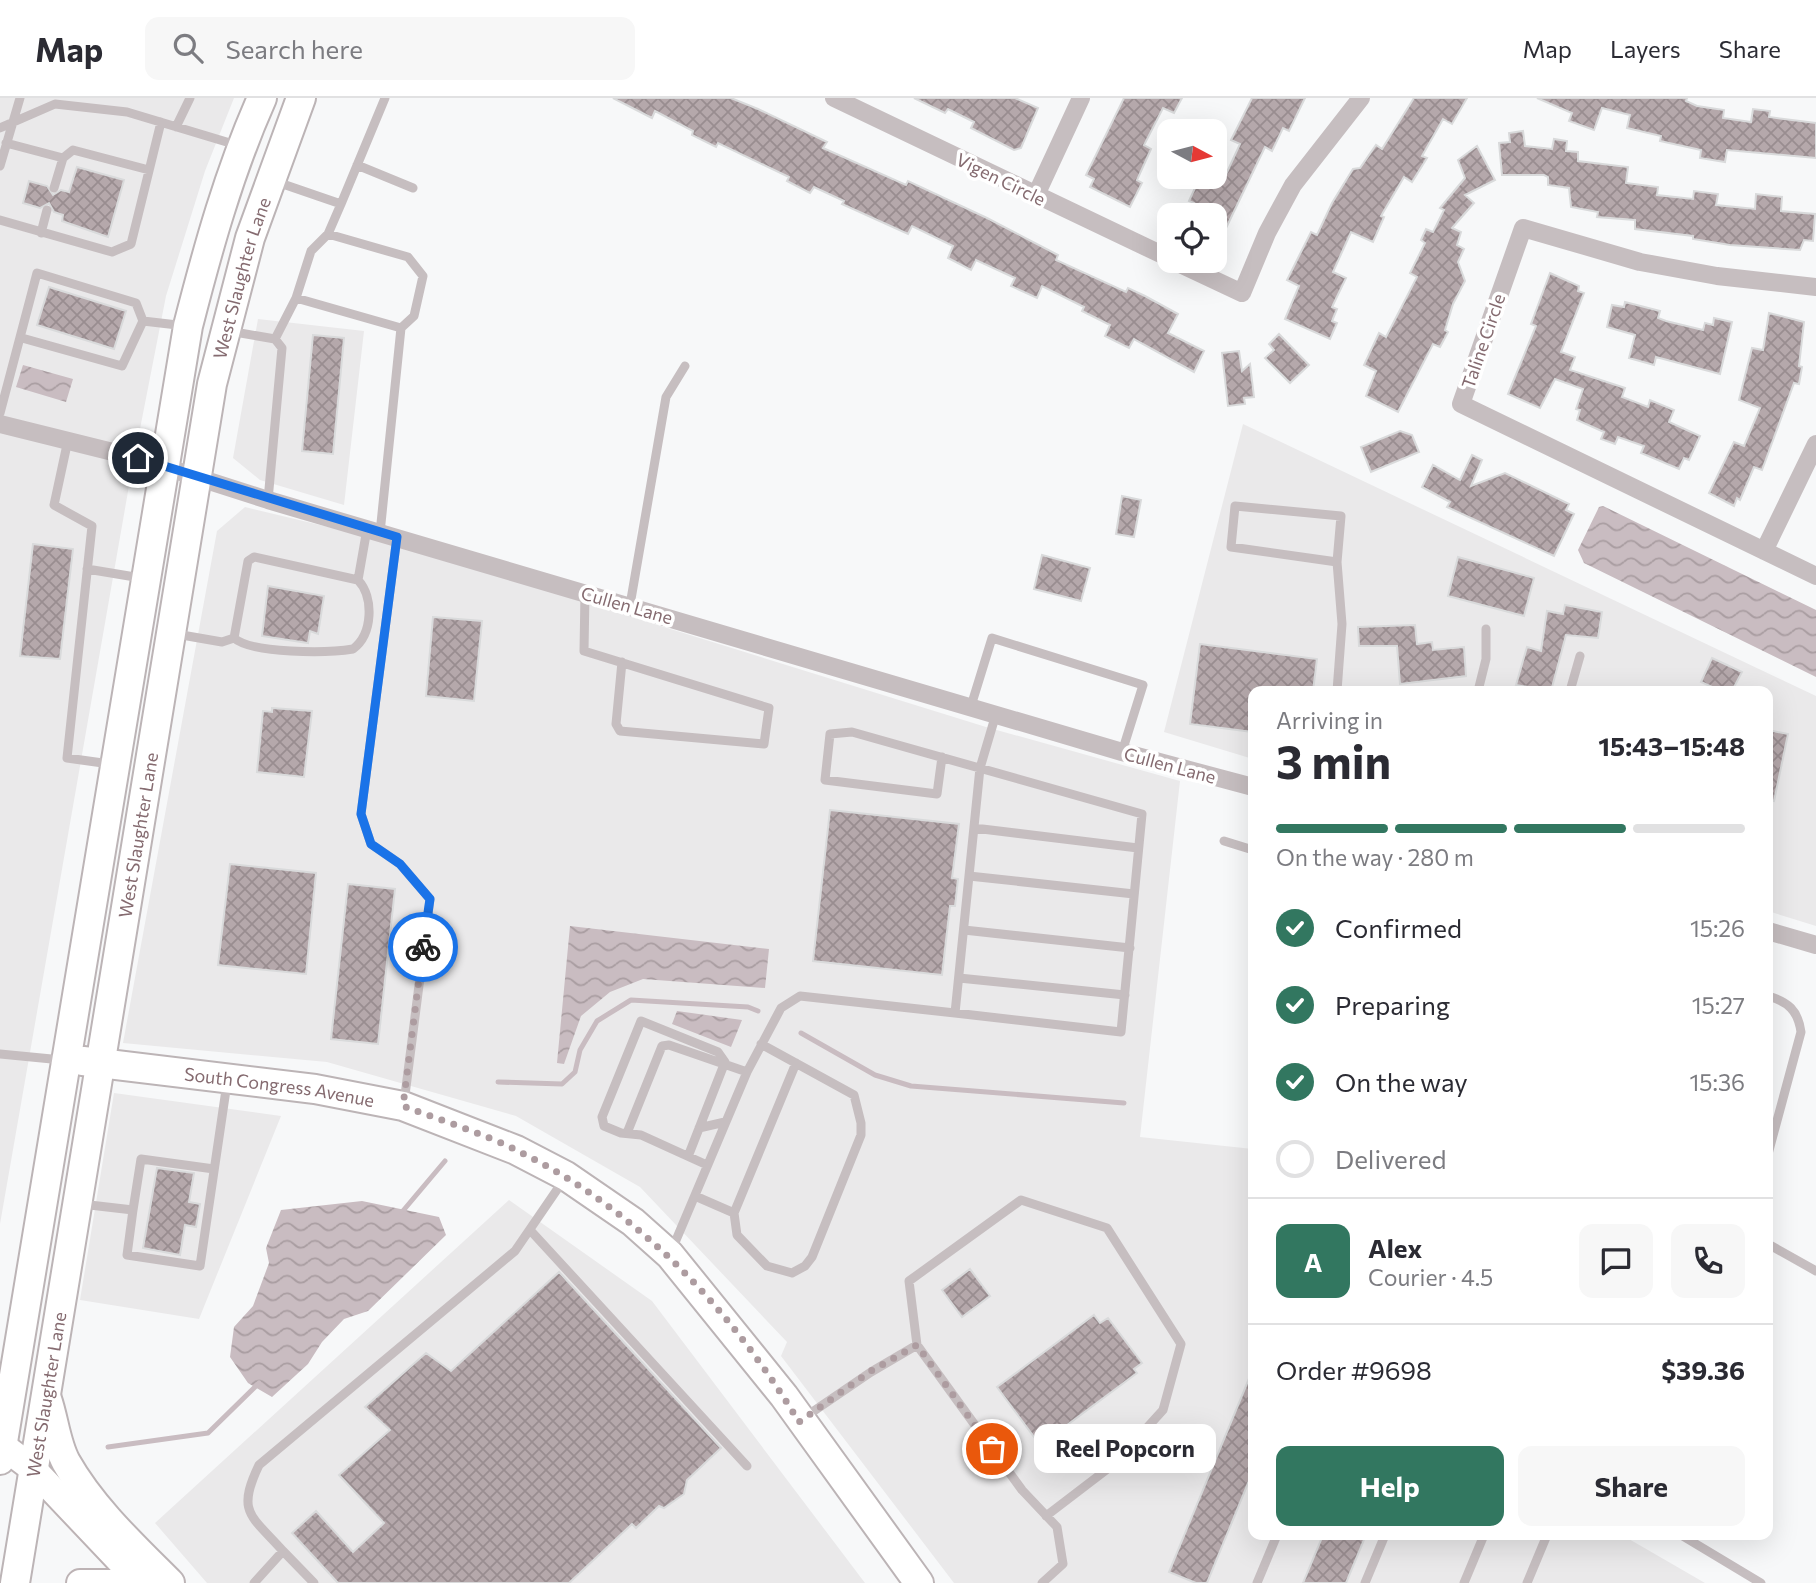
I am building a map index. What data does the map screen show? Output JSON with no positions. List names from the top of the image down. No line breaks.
{"streets":{"main road":["West Slaughter Lane","South Congress Avenue"],"street":["Vigen Circle","Taline Circle","Cullen Lane"]},"crossings":[["West Slaughter Lane","Cullen Lane"],["West Slaughter Lane","South Congress Avenue"]],"places":["Reel Popcorn"],"north":"right","page":{"header":"Map","search":"Search here","nav":["Map","Layers","Share"],"heading":["3 min","Arriving in","15:43–15:48"],"panel":["Alex","Courier · 4.5","Order #9698","$39.36"],"bar":"On the way · 280 m","list":[["Confirmed","15:26"],["Preparing","15:27"],["On the way","15:36"],"Delivered"],"round":"A","bubble":"Reel Popcorn","buttons":["Help","Share"]}}
